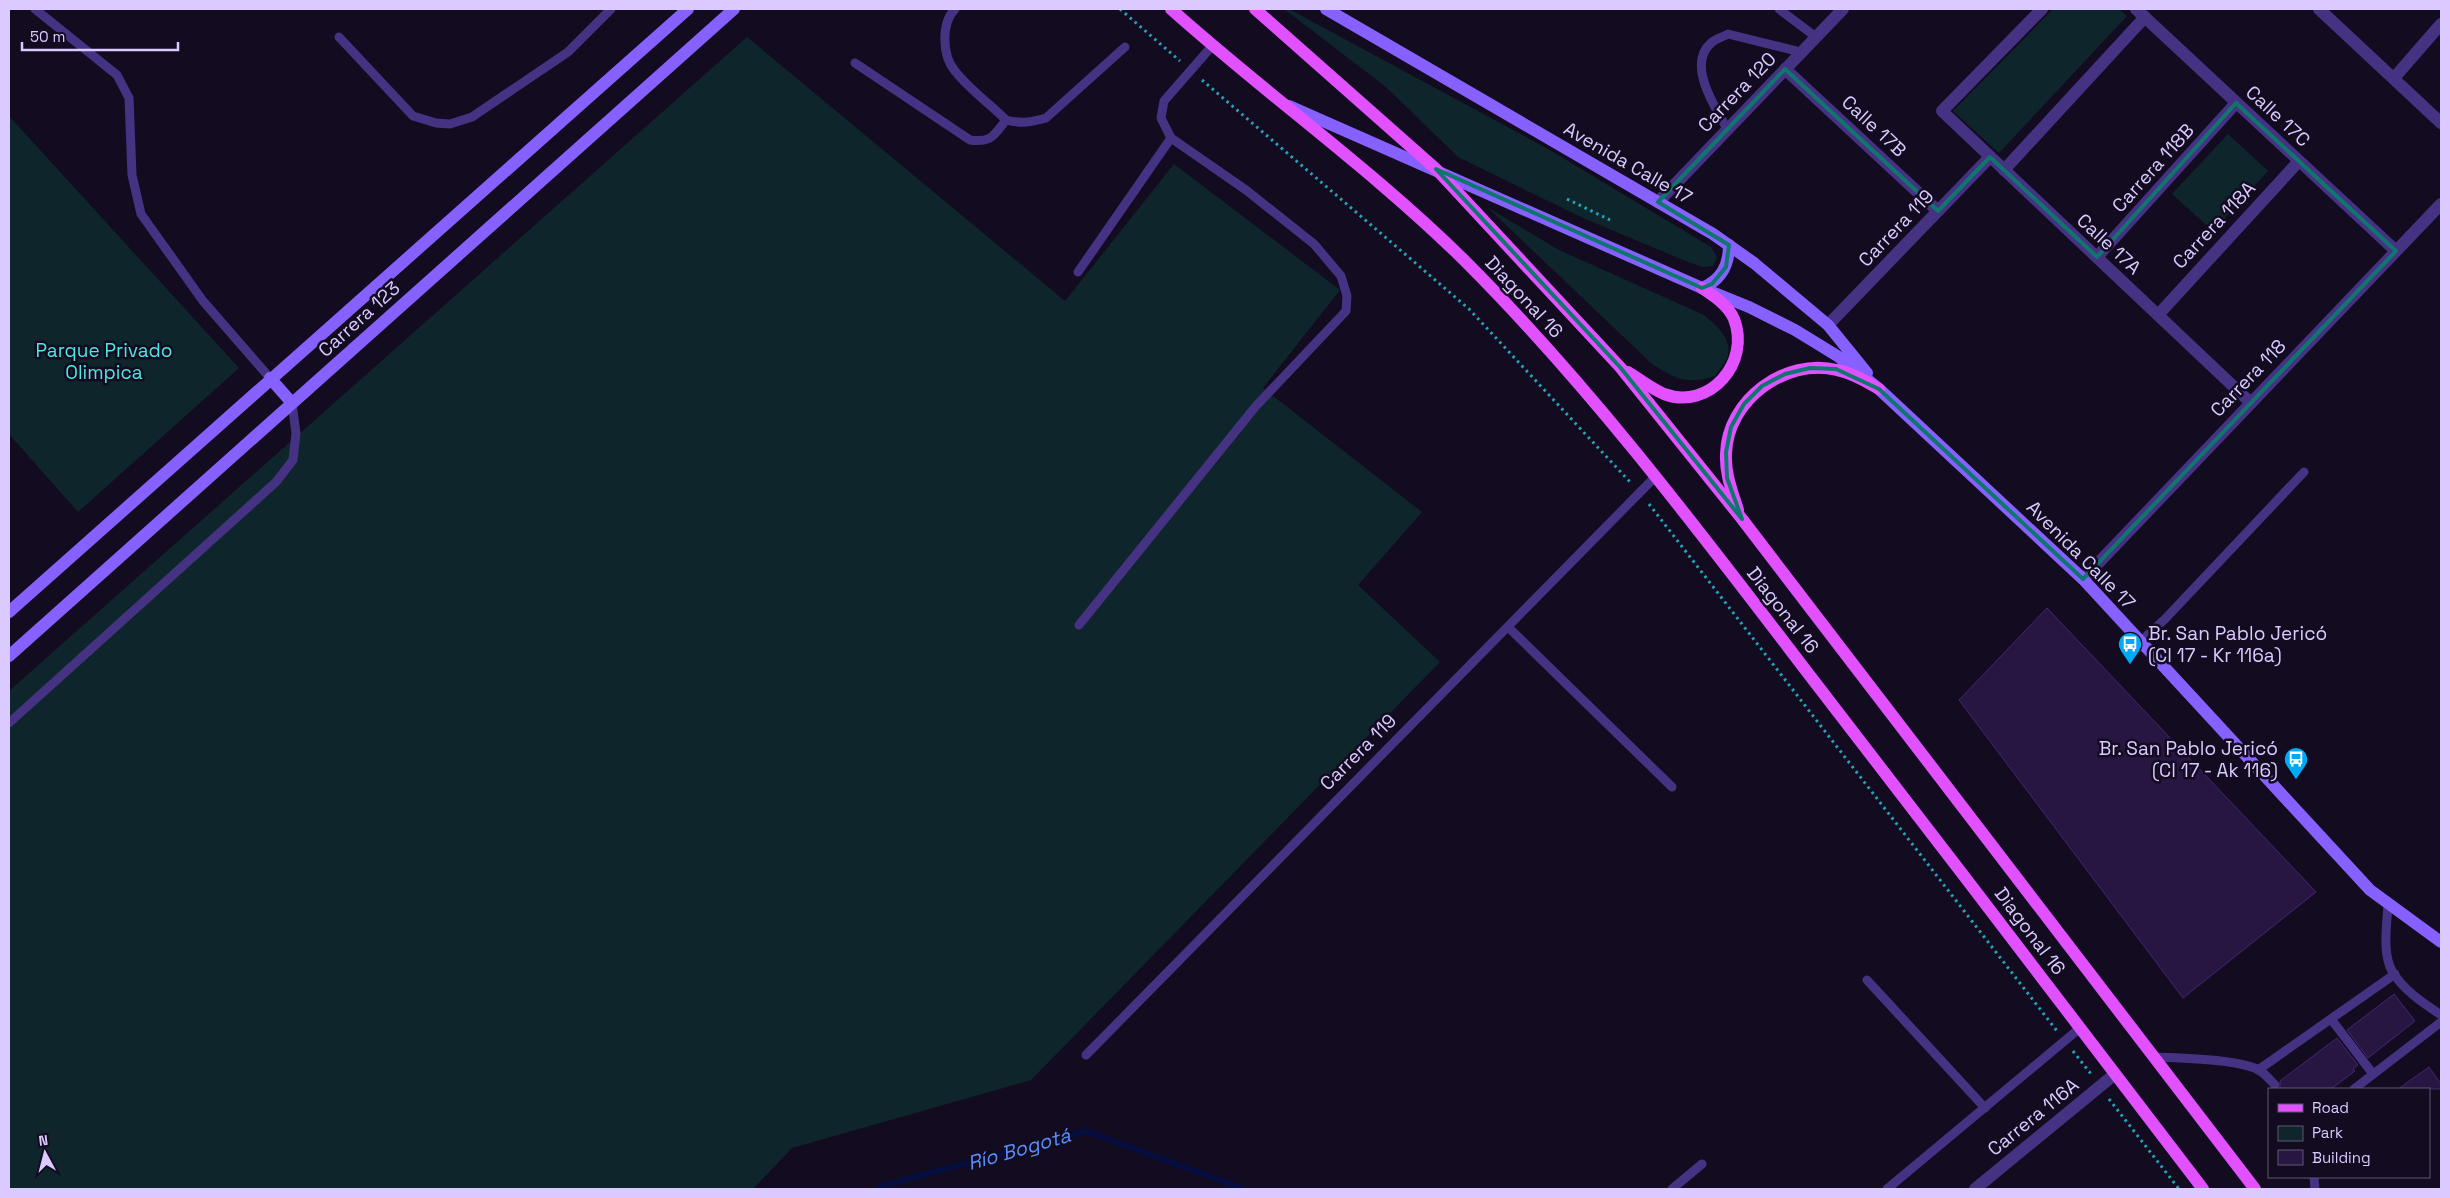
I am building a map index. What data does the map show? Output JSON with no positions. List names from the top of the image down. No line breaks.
{"streets":{"main road":["Avenida Calle 17","Diagonal 16","Carrera 123"],"street":["Carrera 120","Calle 17C","Calle 17B","Carrera 118B","Carrera 118A","Carrera 119","Calle 17A","Carrera 118","Carrera 116A"]},"crossings":[["Carrera 120","Calle 17B"],["Carrera 120","Avenida Calle 17"],["Calle 17C","Carrera 118B"],["Calle 17C","Carrera 118A"],["Calle 17C","Carrera 118"],["Calle 17B","Carrera 119"],["Avenida Calle 17","Carrera 119"],["Avenida Calle 17","Diagonal 16"],["Avenida Calle 17","Carrera 118"],["Carrera 118B","Calle 17A"],["Carrera 118A","Calle 17A"],["Carrera 119","Calle 17A"],["Carrera 119","Diagonal 16"],["Calle 17A","Carrera 118"],["Diagonal 16","Carrera 116A"]],"water":["Río Bogotá"],"parks":["Parque Privado Olimpica"],"places":{"bus stop":["Br. San Pablo Jericó (Cl 17 - Kr 116a)","Br. San Pablo Jericó (Cl 17 - Ak 116)"]},"legend":["Road","Park","Building"],"scale_bar":"50 m","north":"top"}
